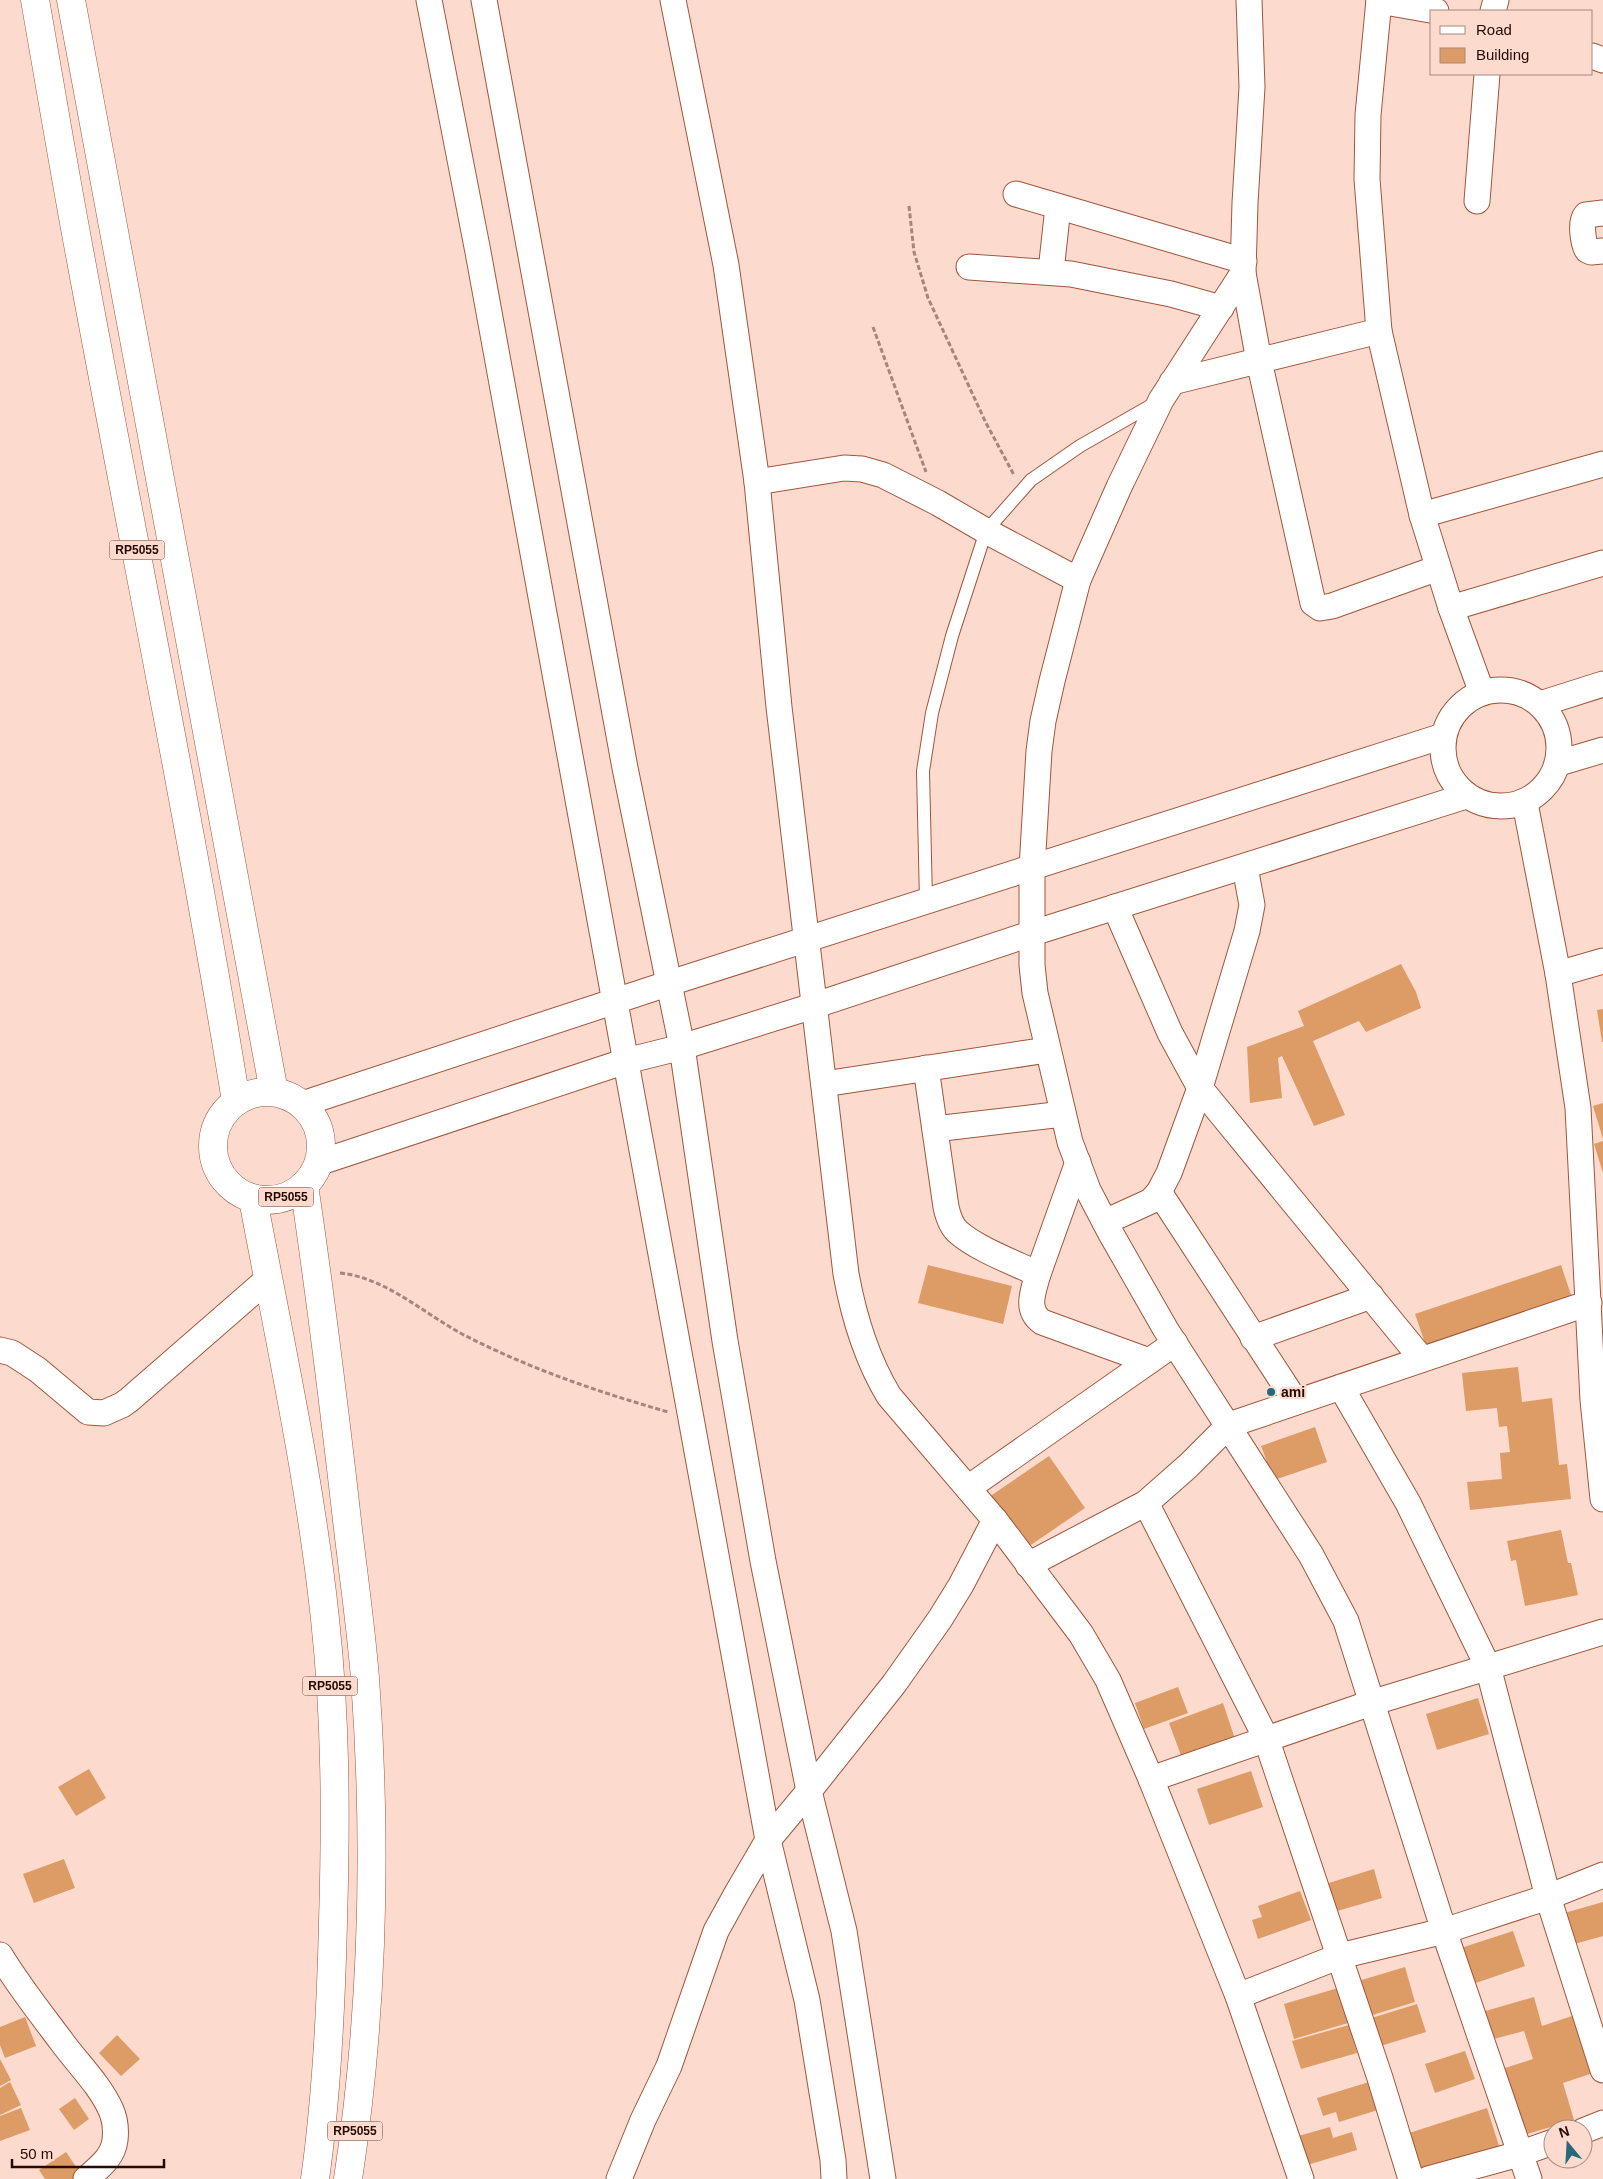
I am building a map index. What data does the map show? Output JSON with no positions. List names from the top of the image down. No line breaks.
{"streets":{"highway":["RP5055"]},"places":["ami"],"legend":["Road","Building"],"scale_bar":"50 m","north":"top"}
